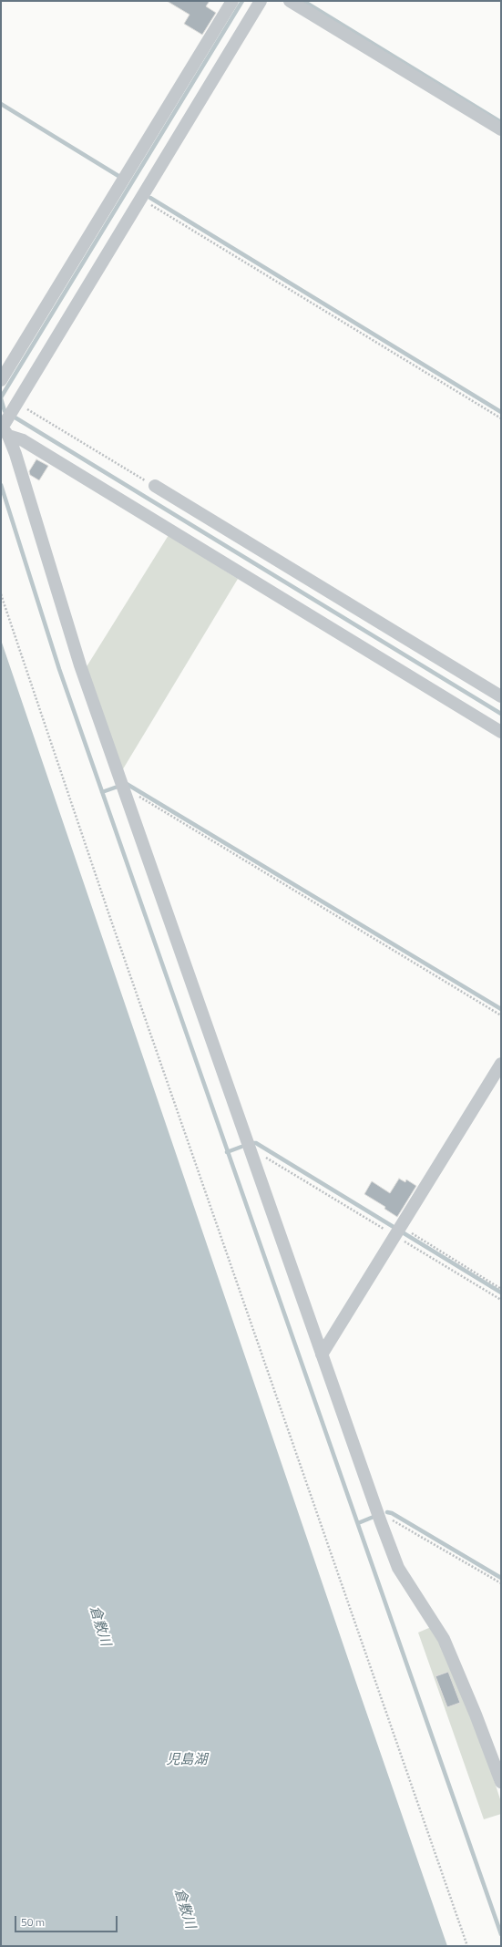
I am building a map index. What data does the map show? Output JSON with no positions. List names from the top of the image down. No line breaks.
{"water":["倉敷川","児島湖"],"scale_bar":"50 m"}
